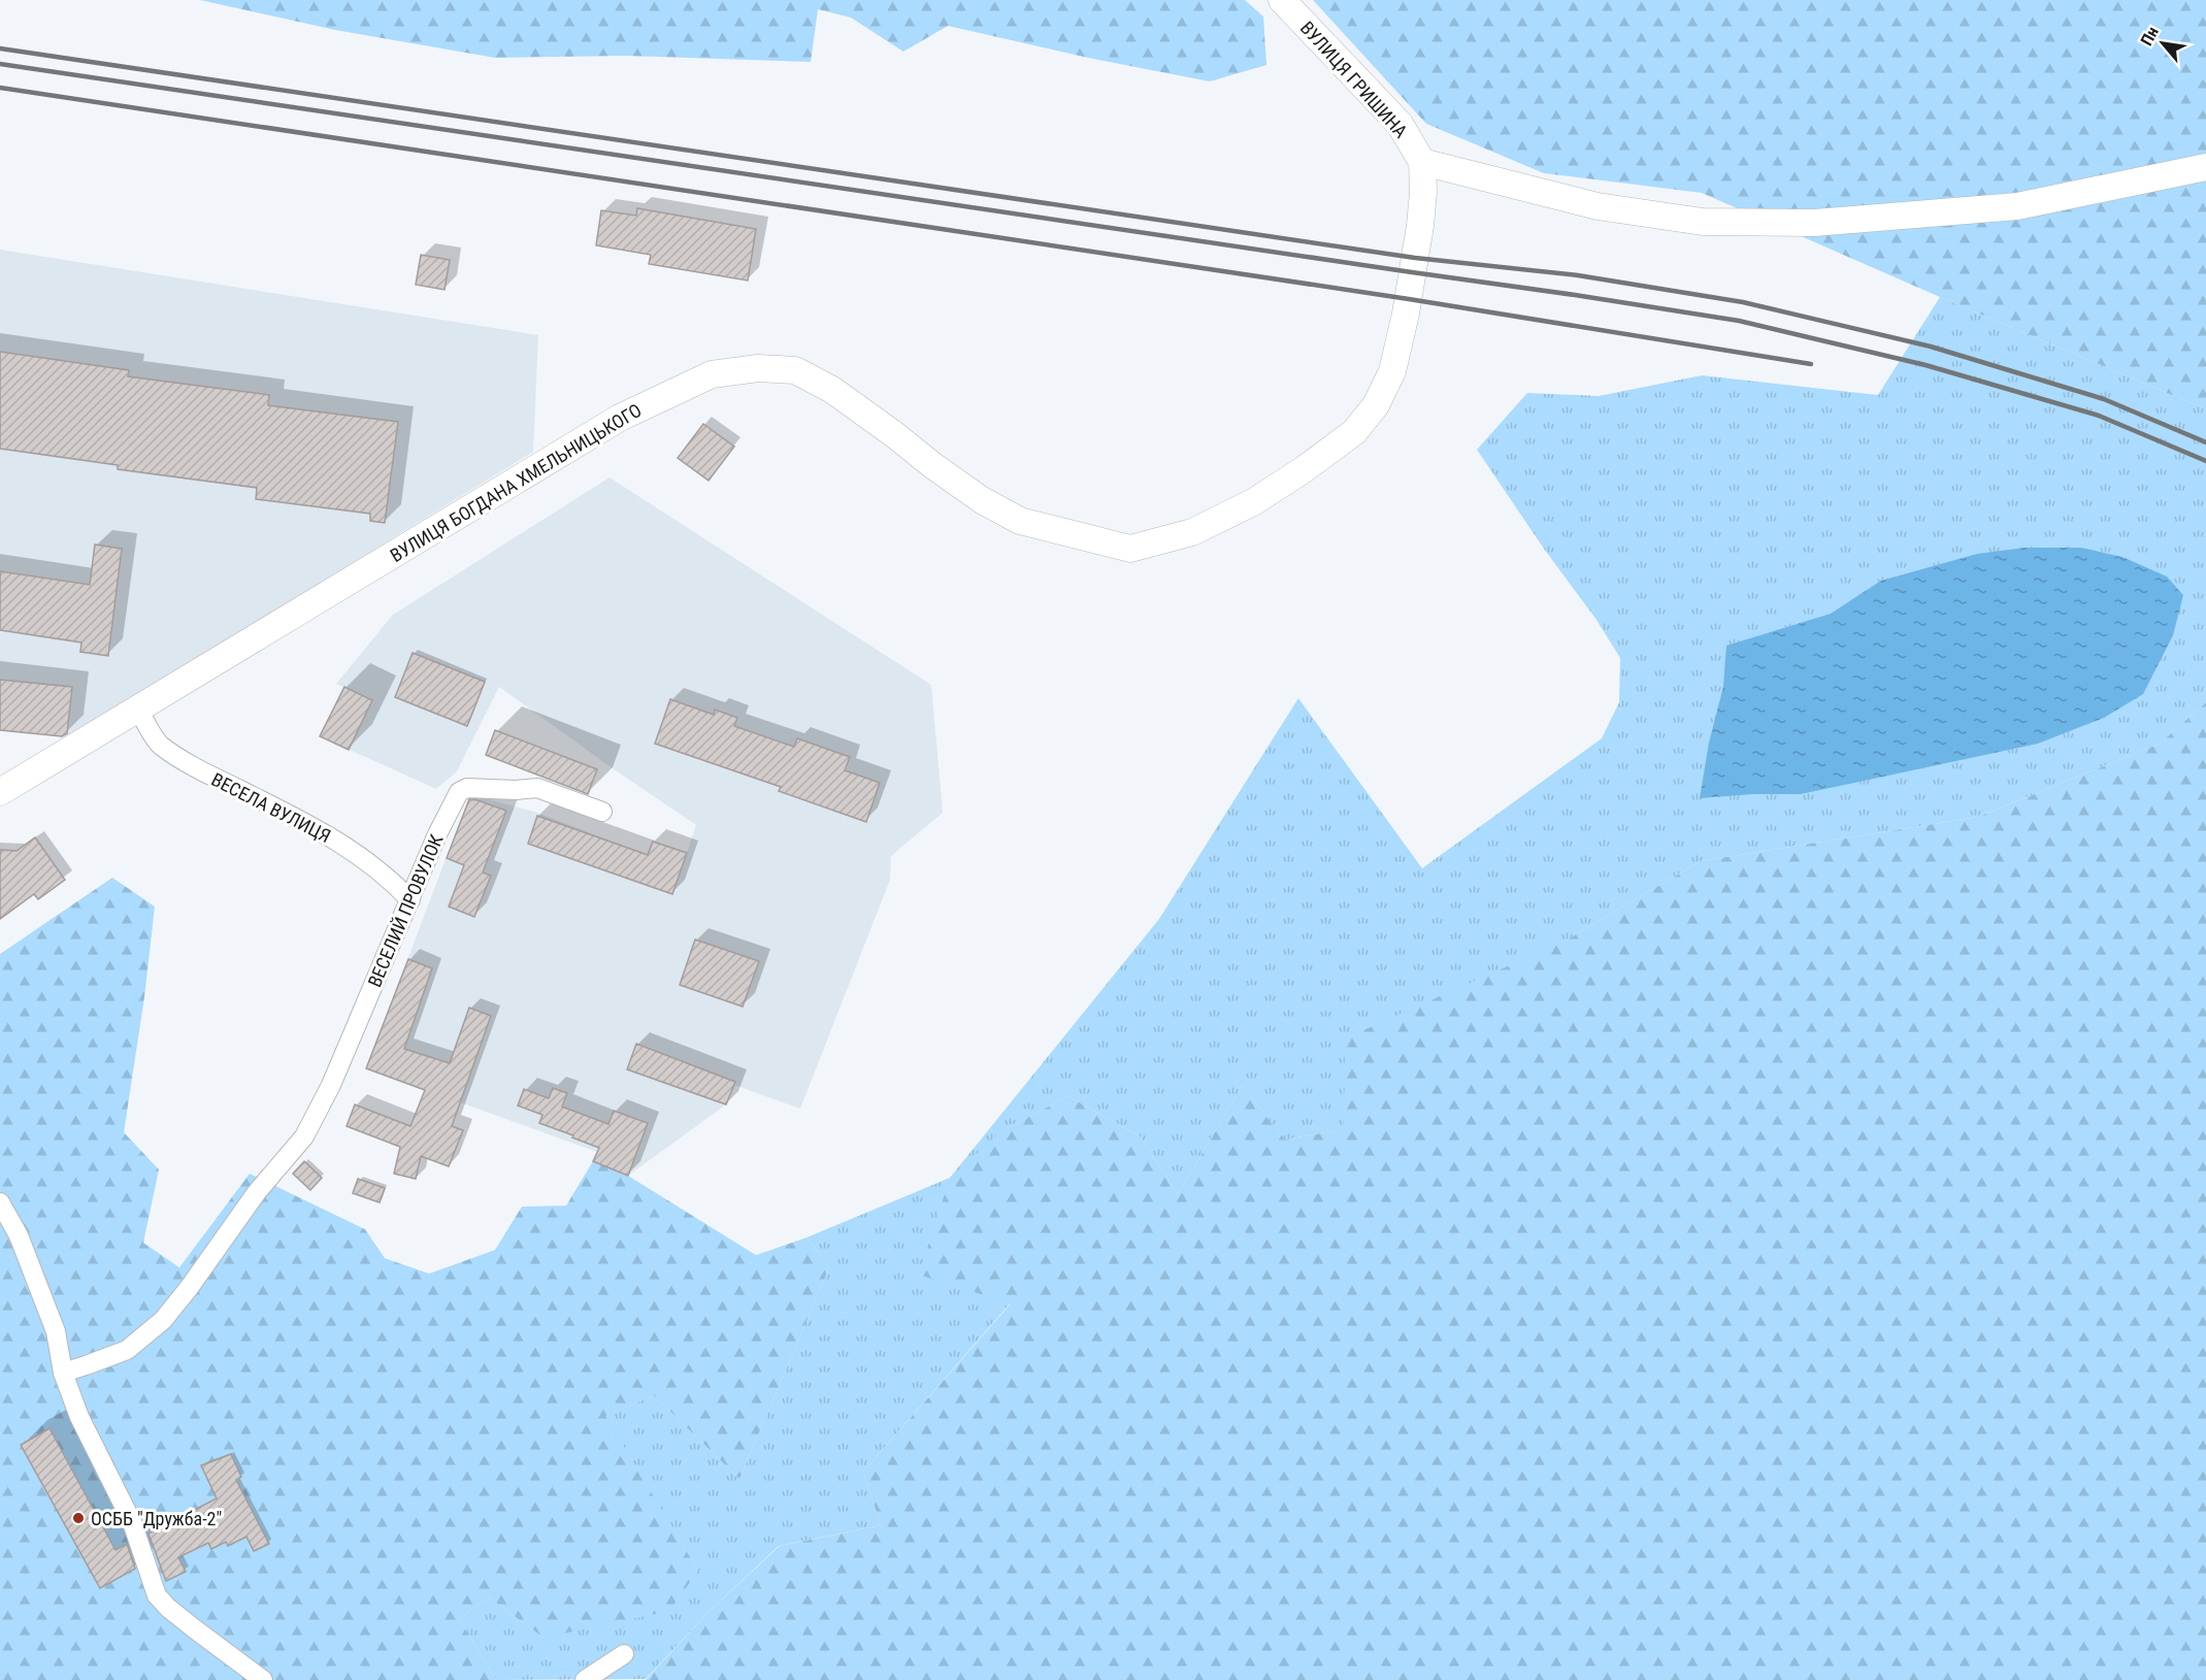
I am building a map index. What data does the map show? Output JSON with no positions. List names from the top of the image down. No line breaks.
{"streets":{"street":["ВУЛИЦЯ ГРИШИНА","ВУЛИЦЯ БОГДАНА ХМЕЛЬНИЦЬКОГО","ВЕСЕЛА ВУЛИЦЯ","ВЕСЕЛИЙ ПРОВУЛОК"]},"crossings":[["ВУЛИЦЯ ГРИШИНА","ВУЛИЦЯ БОГДАНА ХМЕЛЬНИЦЬКОГО"],["ВУЛИЦЯ БОГДАНА ХМЕЛЬНИЦЬКОГО","ВЕСЕЛА ВУЛИЦЯ"],["ВЕСЕЛА ВУЛИЦЯ","ВЕСЕЛИЙ ПРОВУЛОК"]],"places":["ОСББ \"Дружба-2\""],"north":"top left"}
